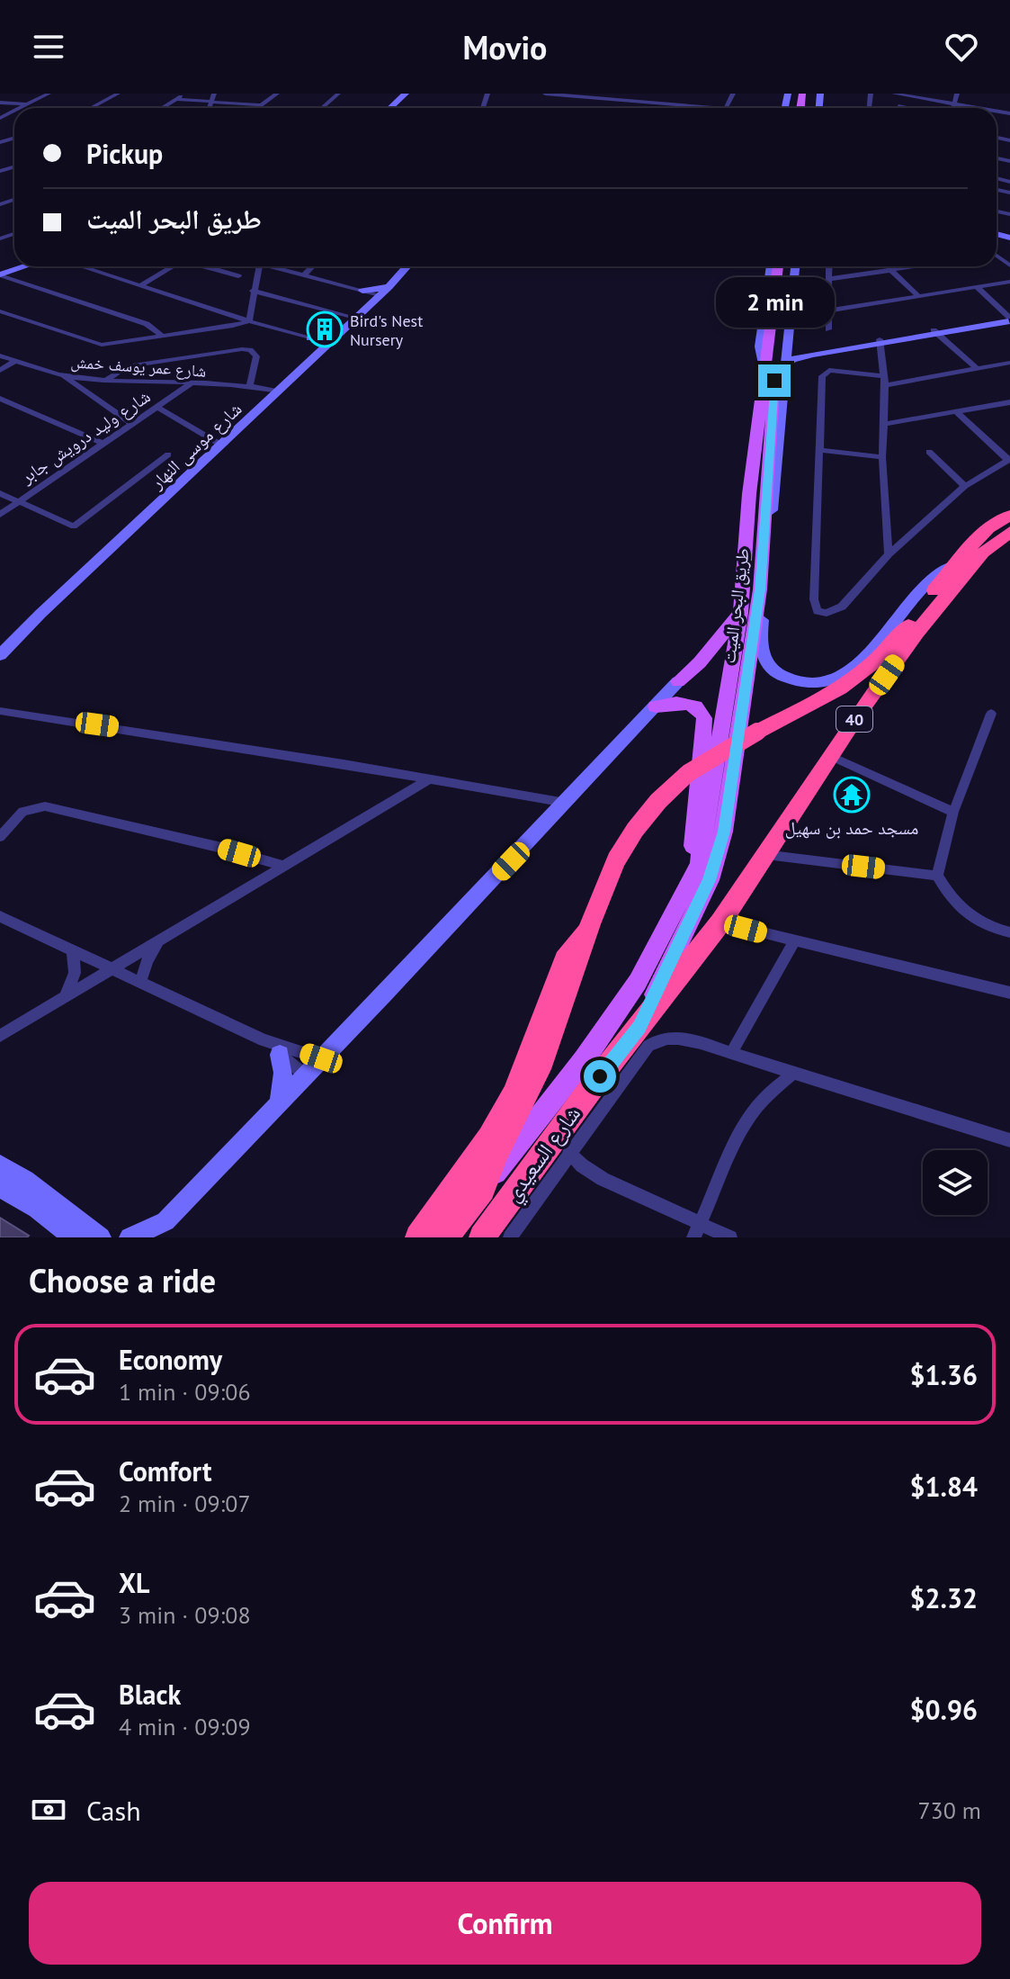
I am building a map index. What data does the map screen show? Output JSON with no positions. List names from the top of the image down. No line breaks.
{"streets":{"highway":["40"],"main road":["طريق البحر الميت"],"street":["شارع عمر يوسف خمش","شارع وليد درويش جابر","شارع موسى النهار","شارع السعيدي"]},"crossings":[["شارع عمر يوسف خمش","شارع وليد درويش جابر"],["شارع عمر يوسف خمش","شارع موسى النهار"],["طريق البحر الميت","40"]],"places":{"building":["Bird's Nest Nursery"],"temple":["مسجد حمد بن سهيل"]},"page":{"header":"Movio","banner":["Pickup","طريق البحر الميت"],"bubble":"2 min","heading":"Choose a ride","list":[{"name":"Economy","note":"1 min · 09:06","value":"$1.36"},{"name":"Comfort","note":"2 min · 09:07","value":"$1.84"},{"name":"XL","note":"3 min · 09:08","value":"$2.32"},{"name":"Black","note":"4 min · 09:09","value":"$0.96"}],"pay":["Cash","730 m"],"buttons":"Confirm"}}
